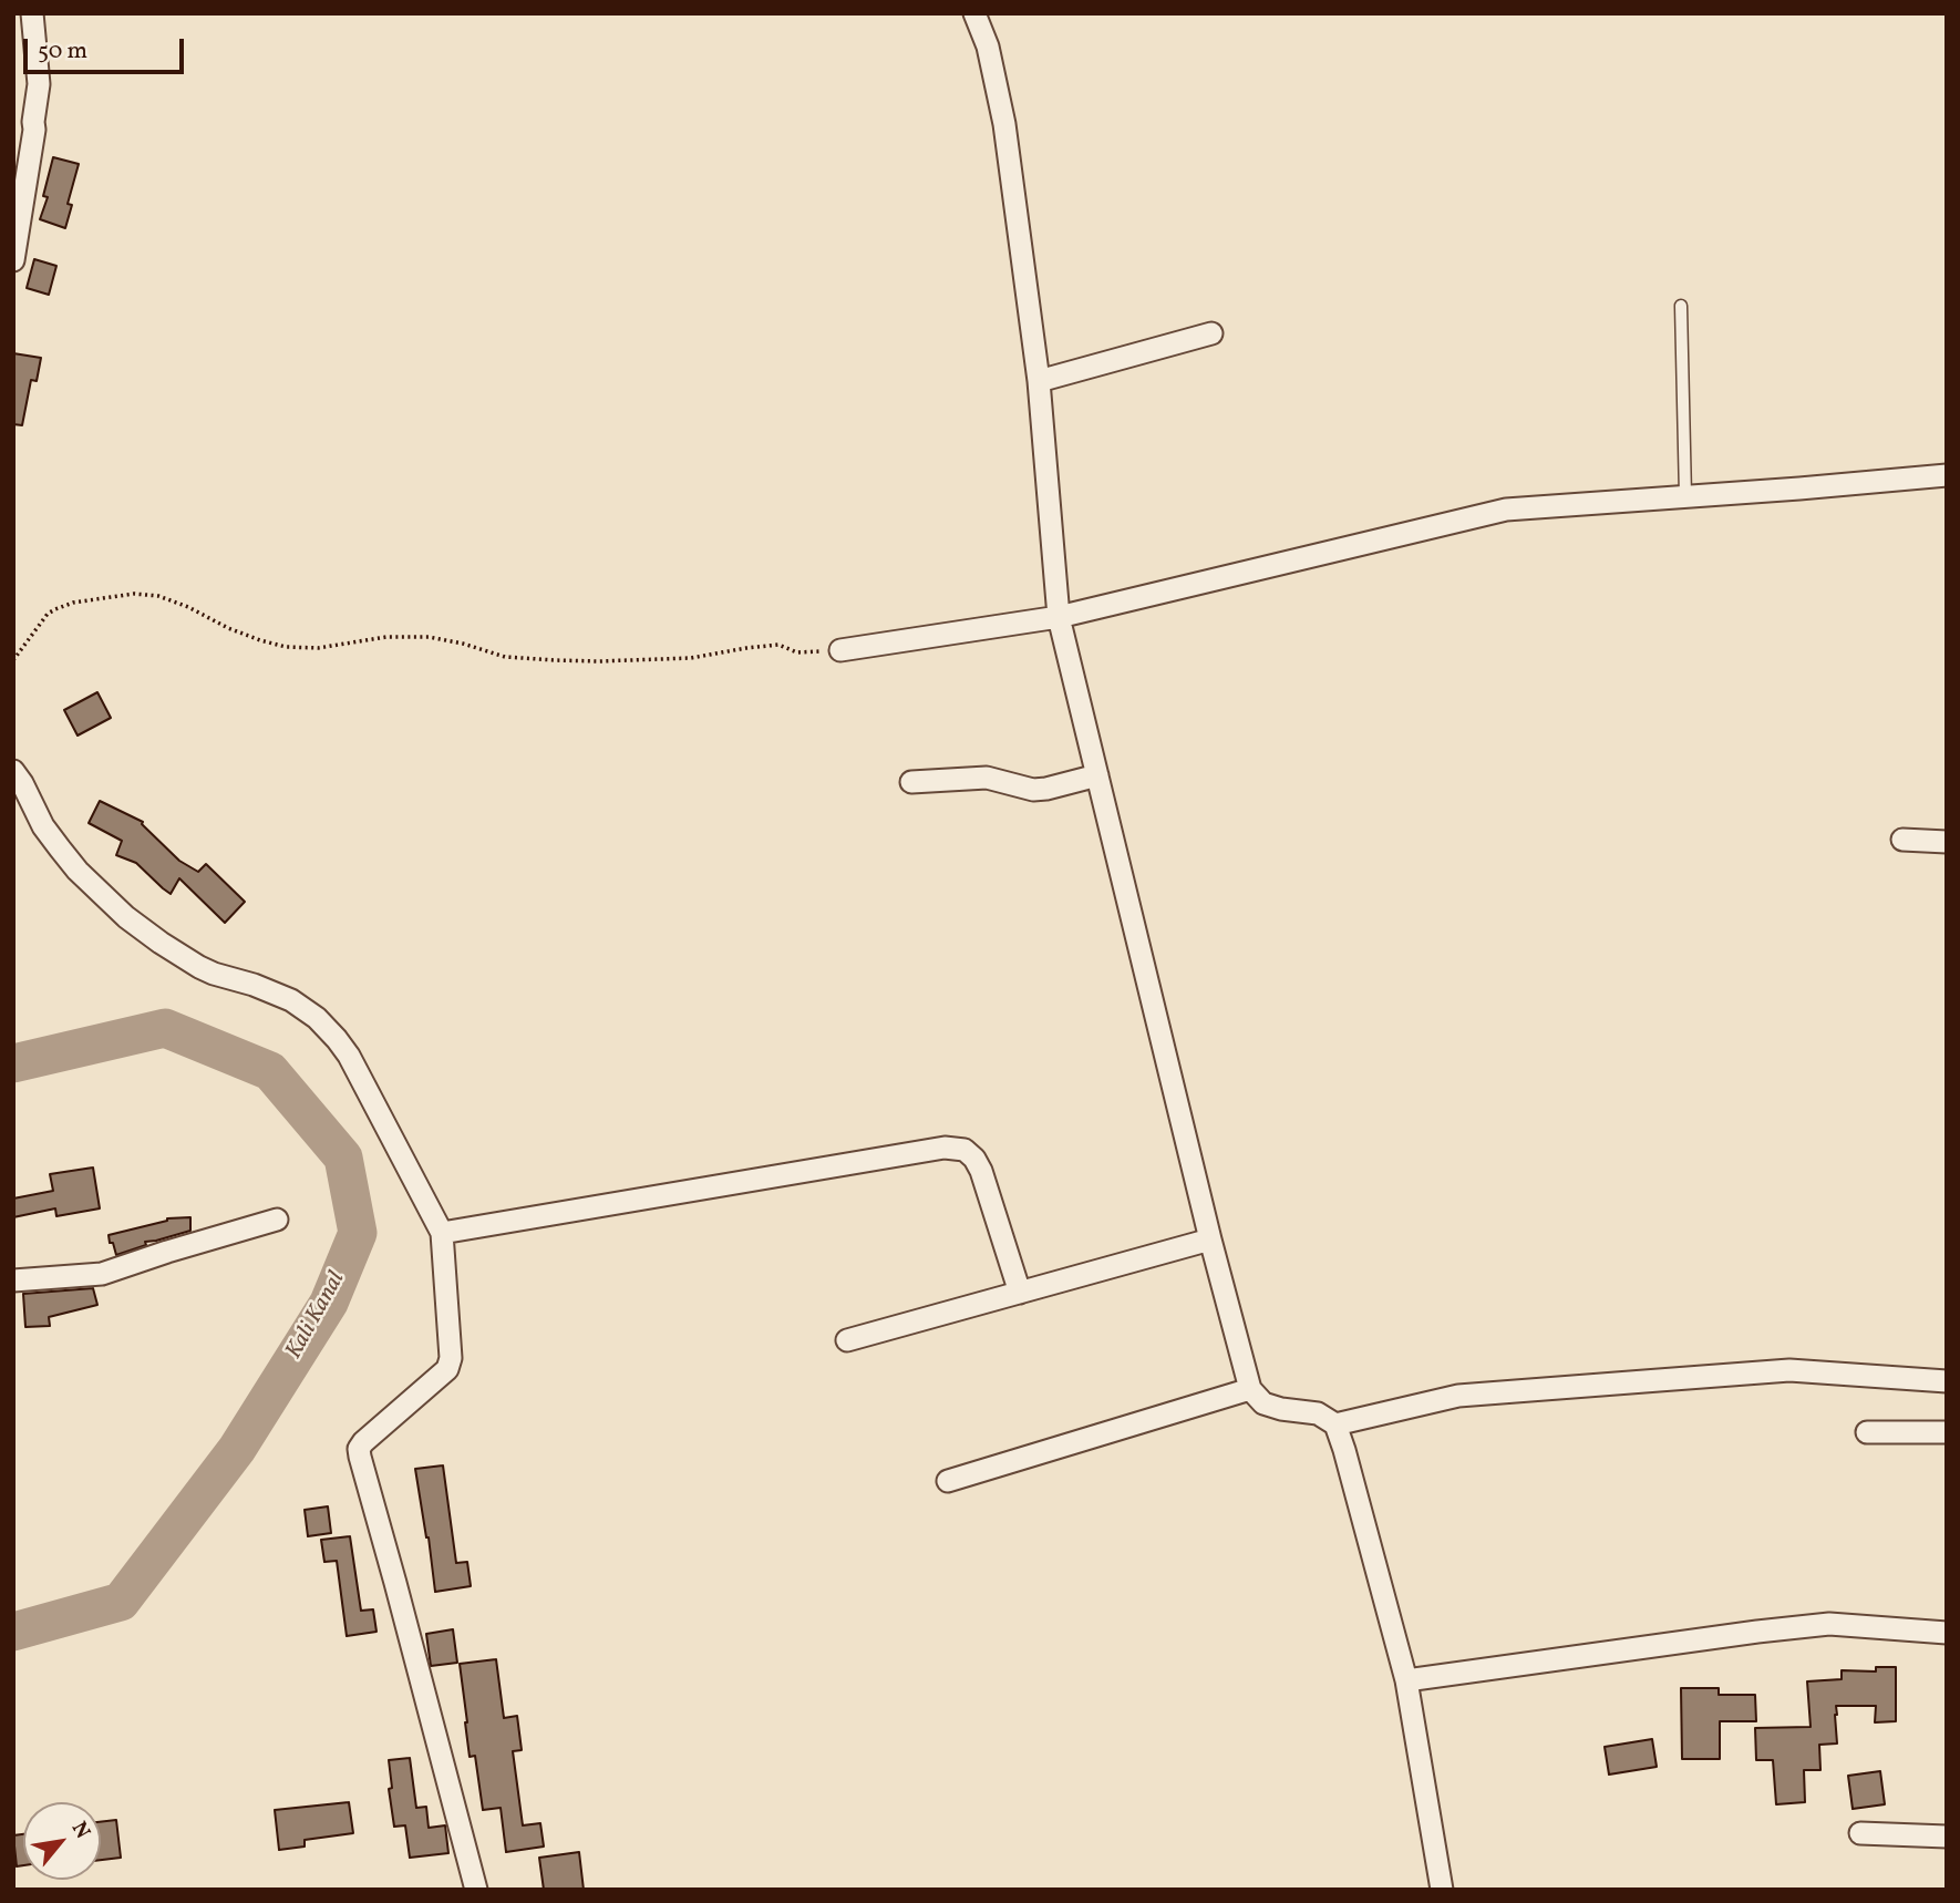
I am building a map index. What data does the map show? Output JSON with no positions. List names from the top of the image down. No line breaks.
{"water":["Kali Kanal"],"scale_bar":"50 m","north":"top right"}
